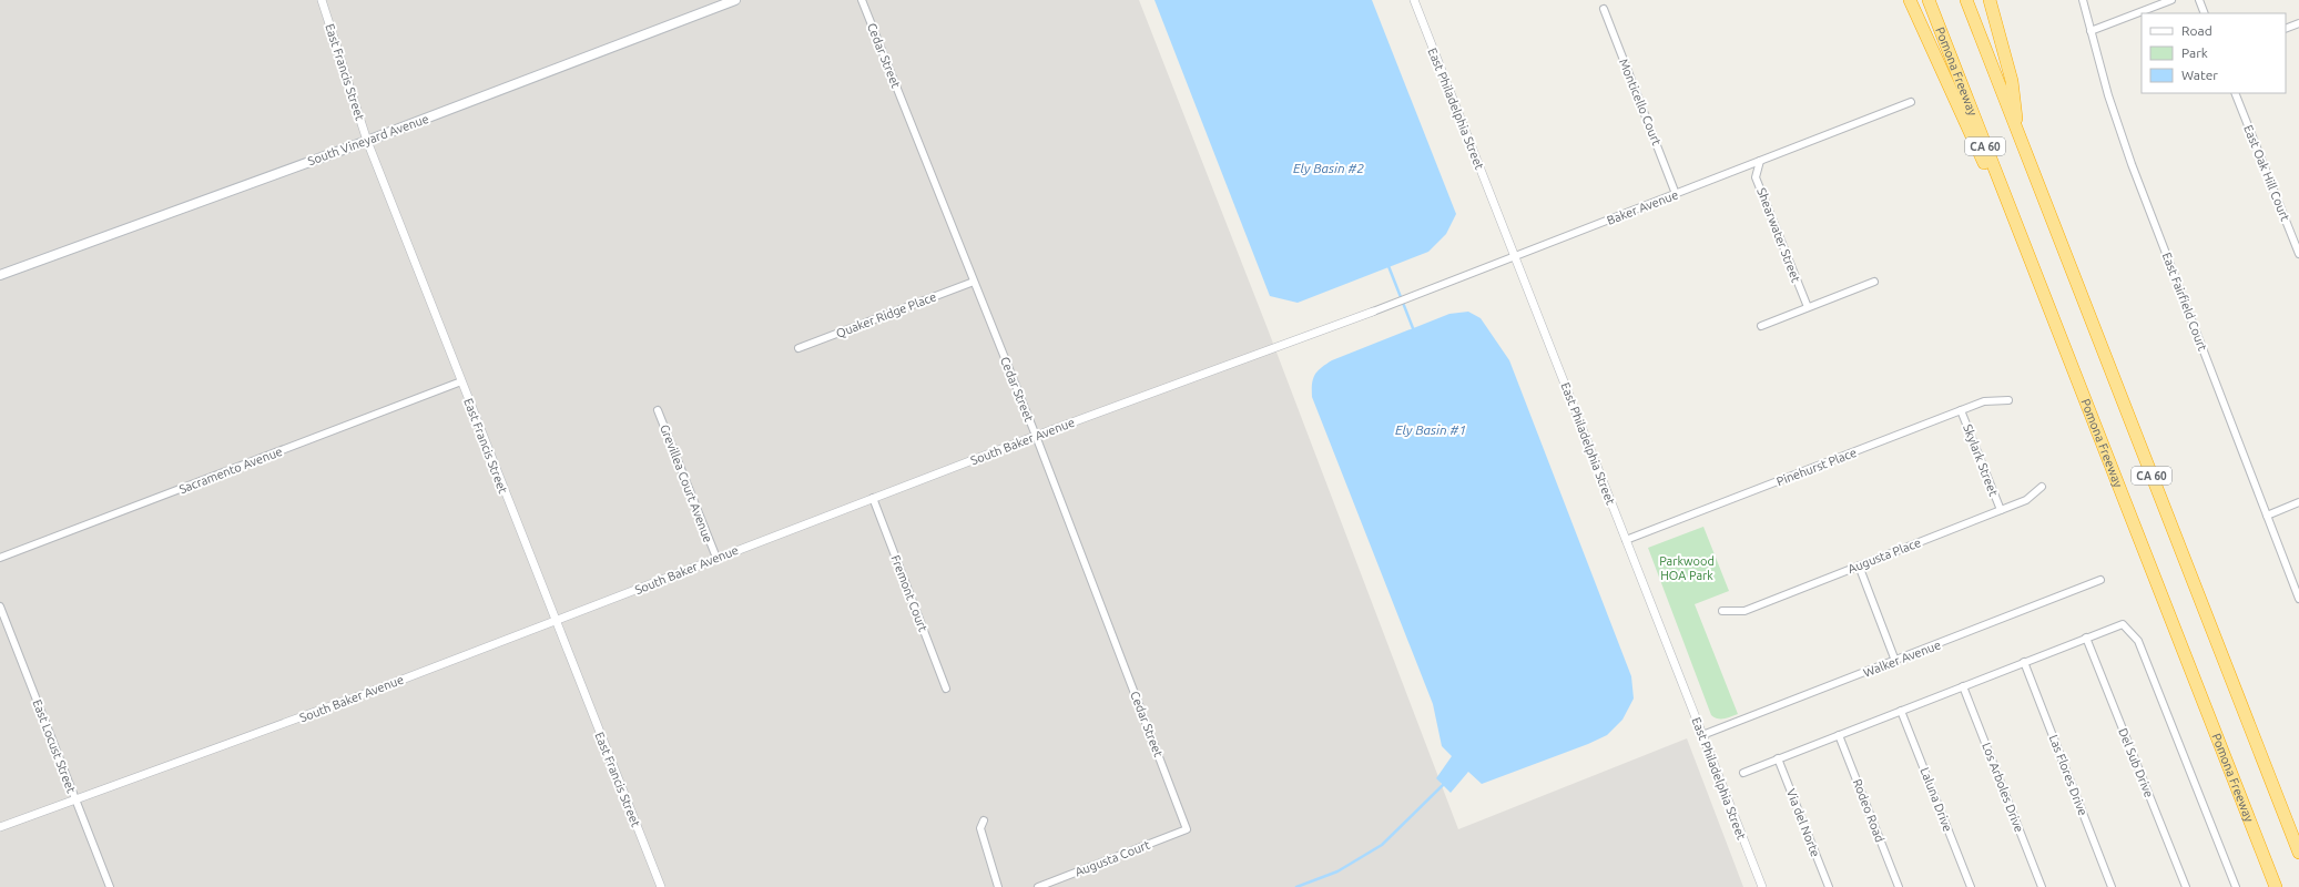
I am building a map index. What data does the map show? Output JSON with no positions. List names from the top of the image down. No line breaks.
{"streets":{"highway":["Pomona Freeway","CA 60"],"main road":["South Vineyard Avenue"],"street":["Cedar Street","East Francis Street","Monticello Court","East Philadelphia Street","East Oak Hill Court","Baker Avenue","Shearwater Street","East Fairfield Court","Quaker Ridge Place","South Baker Avenue","Skylark Street","Pinehurst Place","Sacramento Avenue","Grevillea Court Avenue","Augusta Place","Fremont Court","Walker Avenue","East Locust Street","Del Sub Drive","Las Flores Drive","Los Arboles Drive","Laluna Drive","Rodeo Road","Via del Norte","Augusta Court"]},"crossings":[["Cedar Street","Quaker Ridge Place"],["Cedar Street","South Baker Avenue"],["Cedar Street","Augusta Court"],["East Francis Street","South Vineyard Avenue"],["East Francis Street","South Baker Avenue"],["East Francis Street","Sacramento Avenue"],["Monticello Court","Baker Avenue"],["East Philadelphia Street","Baker Avenue"],["East Philadelphia Street","Pinehurst Place"],["East Philadelphia Street","Walker Avenue"],["Baker Avenue","Shearwater Street"],["Baker Avenue","South Baker Avenue"],["South Baker Avenue","Grevillea Court Avenue"],["South Baker Avenue","Fremont Court"],["South Baker Avenue","East Locust Street"],["Skylark Street","Pinehurst Place"],["Skylark Street","Augusta Place"]],"water":["Ely Basin #2","Ely Basin #1"],"parks":["Parkwood HOA Park"],"legend":["Road","Park","Water"]}
